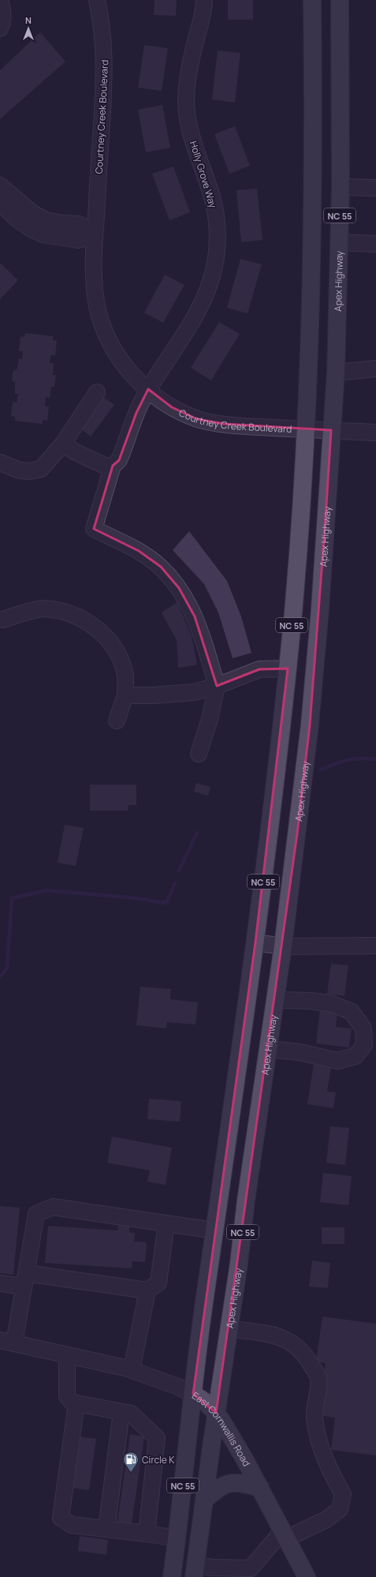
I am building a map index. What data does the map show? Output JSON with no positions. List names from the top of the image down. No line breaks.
{"streets":{"main road":["NC 55","Apex Highway","East Cornwallis Road"],"street":["Courtney Creek Boulevard","Holly Grove Way"]},"crossings":[["Courtney Creek Boulevard","Holly Grove Way"],["Courtney Creek Boulevard","NC 55"],["Courtney Creek Boulevard","Apex Highway"],["NC 55","East Cornwallis Road"],["Apex Highway","East Cornwallis Road"]],"places":{"fuel station":["Circle K"]},"north":"top"}
